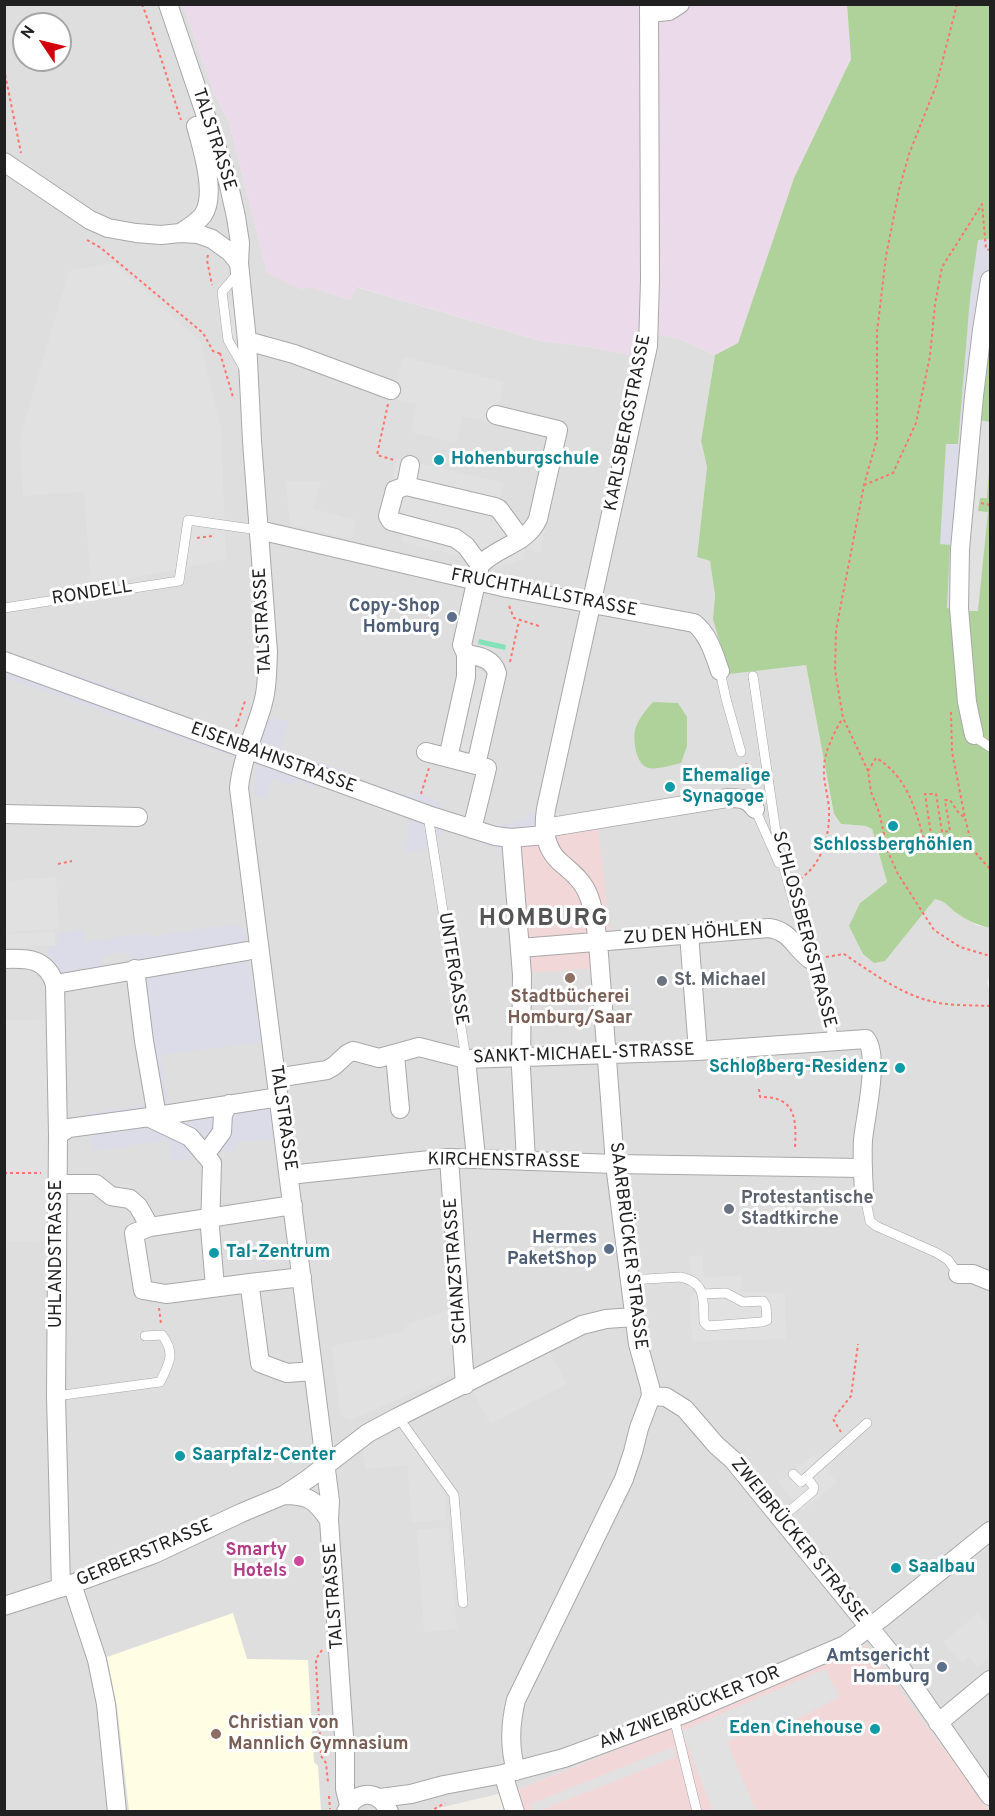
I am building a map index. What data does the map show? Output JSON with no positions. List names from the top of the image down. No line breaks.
{"streets":{"street":["TALSTRASSE","KARLSBERGSTRASSE","FRUCHTHALLSTRASSE","EISENBAHNSTRASSE","ZU DEN HÖHLEN","UNTERGASSE","SANKT-MICHAEL-STRASSE","KIRCHENSTRASSE","SAARBRÜCKER STRASSE","UHLANDSTRASSE","SCHANZSTRASSE","ZWEIBRÜCKER STRASSE","GERBERSTRASSE","AM ZWEIBRÜCKER TOR"],"lane":["RONDELL","SCHLOSSBERGSTRASSE"]},"crossings":[["TALSTRASSE","RONDELL"],["TALSTRASSE","FRUCHTHALLSTRASSE"],["TALSTRASSE","EISENBAHNSTRASSE"],["TALSTRASSE","SANKT-MICHAEL-STRASSE"],["TALSTRASSE","KIRCHENSTRASSE"],["TALSTRASSE","GERBERSTRASSE"],["KARLSBERGSTRASSE","FRUCHTHALLSTRASSE"],["KARLSBERGSTRASSE","EISENBAHNSTRASSE"],["KARLSBERGSTRASSE","SAARBRÜCKER STRASSE"],["RONDELL","FRUCHTHALLSTRASSE"],["EISENBAHNSTRASSE","UNTERGASSE"],["EISENBAHNSTRASSE","SAARBRÜCKER STRASSE"],["SCHLOSSBERGSTRASSE","ZU DEN HÖHLEN"],["SCHLOSSBERGSTRASSE","SANKT-MICHAEL-STRASSE"],["ZU DEN HÖHLEN","SAARBRÜCKER STRASSE"],["UNTERGASSE","SANKT-MICHAEL-STRASSE"],["UNTERGASSE","KIRCHENSTRASSE"],["SANKT-MICHAEL-STRASSE","KIRCHENSTRASSE"],["SANKT-MICHAEL-STRASSE","SAARBRÜCKER STRASSE"],["KIRCHENSTRASSE","SAARBRÜCKER STRASSE"],["KIRCHENSTRASSE","SCHANZSTRASSE"],["SAARBRÜCKER STRASSE","ZWEIBRÜCKER STRASSE"],["SAARBRÜCKER STRASSE","GERBERSTRASSE"],["UHLANDSTRASSE","GERBERSTRASSE"],["SCHANZSTRASSE","GERBERSTRASSE"],["ZWEIBRÜCKER STRASSE","AM ZWEIBRÜCKER TOR"]],"districts":["HOMBURG"],"places":["Hohenburgschule","Copy-Shop Homburg","Ehemalige Synagoge","Schlossberghöhlen","Stadtbücherei Homburg/Saar","St. Michael","Schloßberg-Residenz","Protestantische Stadtkirche","Hermes PaketShop","Tal-Zentrum","Saarpfalz-Center","Smarty Hotels","Saalbau","Amtsgericht Homburg","Eden Cinehouse","Christian von Mannlich Gymnasium"],"north":"top left"}
